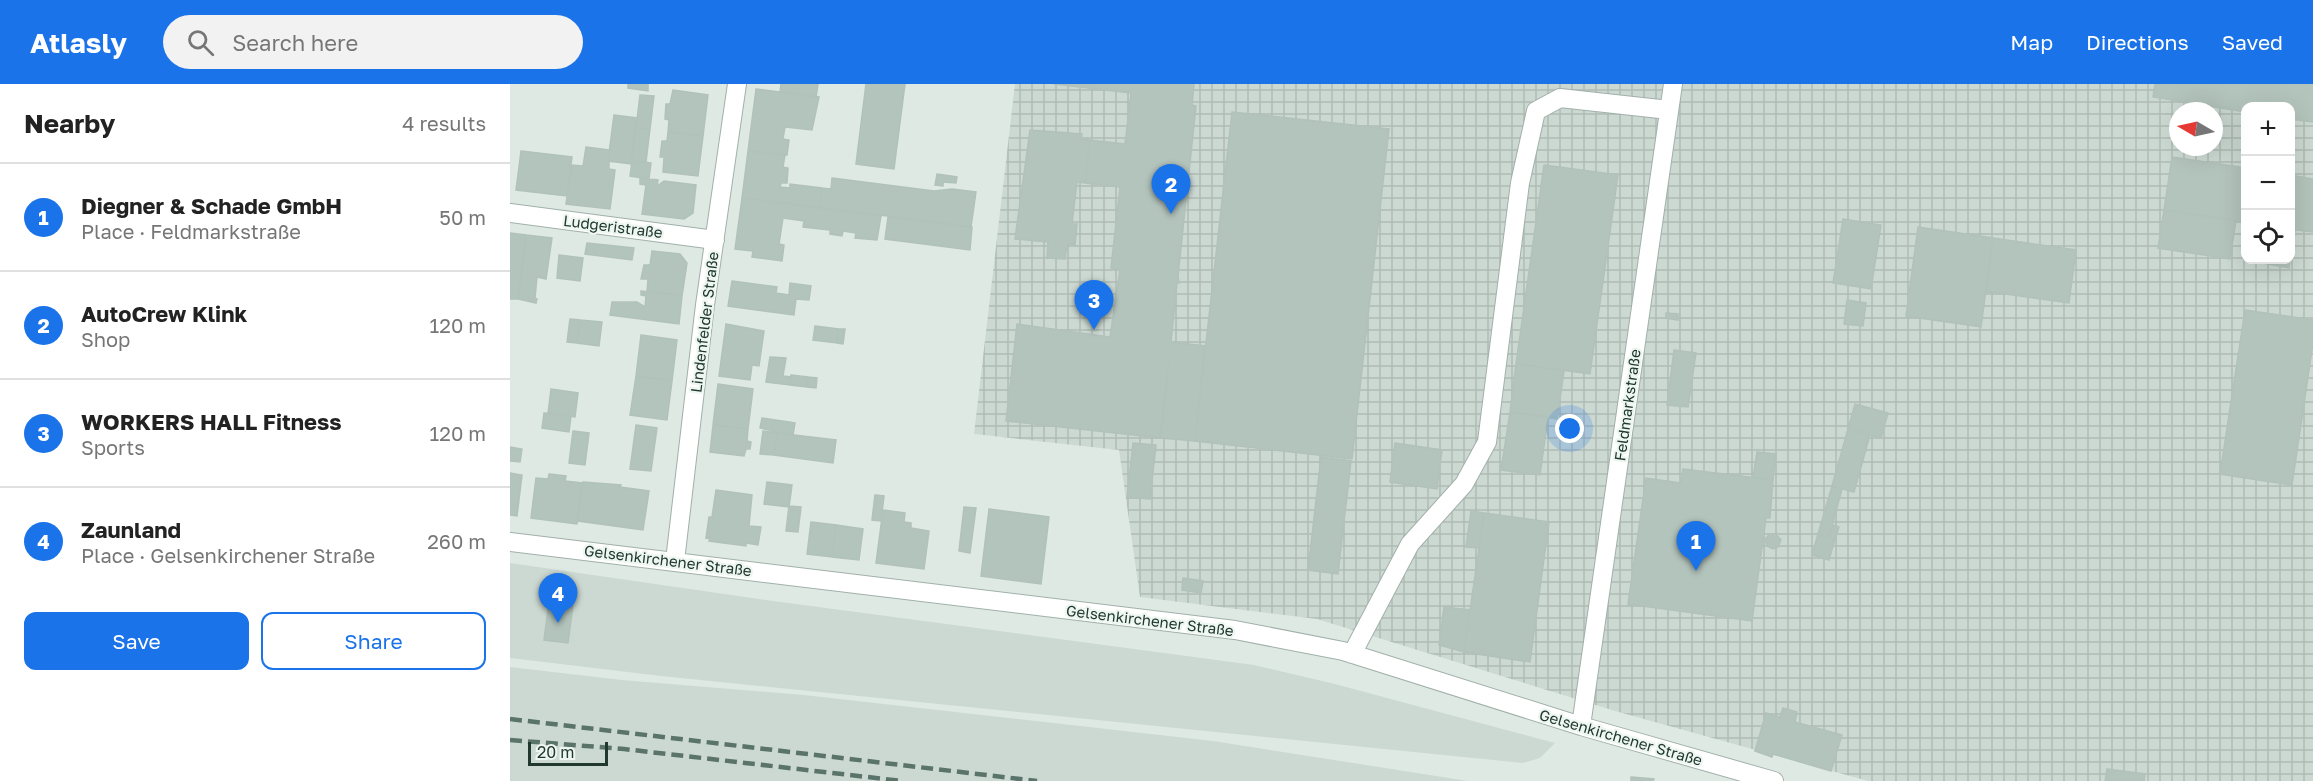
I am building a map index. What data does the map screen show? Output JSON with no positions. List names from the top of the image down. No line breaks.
{"streets":{"street":["Ludgeristraße","Lindenfelder Straße","Feldmarkstraße","Gelsenkirchener Straße"]},"crossings":[["Ludgeristraße","Lindenfelder Straße"],["Lindenfelder Straße","Gelsenkirchener Straße"],["Feldmarkstraße","Gelsenkirchener Straße"]],"scale_bar":"20 m","north":"left","page":{"header":"Atlasly","search":"Search here","nav":["Map","Directions","Saved"],"heading":["Nearby","4 results"],"map_buttons":["+","−"],"list":[{"mark":"1","name":"Diegner & Schade GmbH","note":"Place · Feldmarkstraße","value":"50 m"},{"mark":"2","name":"AutoCrew Klink","note":"Shop","value":"120 m"},{"mark":"3","name":"WORKERS HALL Fitness","note":"Sports","value":"120 m"},{"mark":"4","name":"Zaunland","note":"Place · Gelsenkirchener Straße","value":"260 m"}],"pins":["2","3","1","4"],"buttons":["Save","Share"],"scale":"20 m"}}
